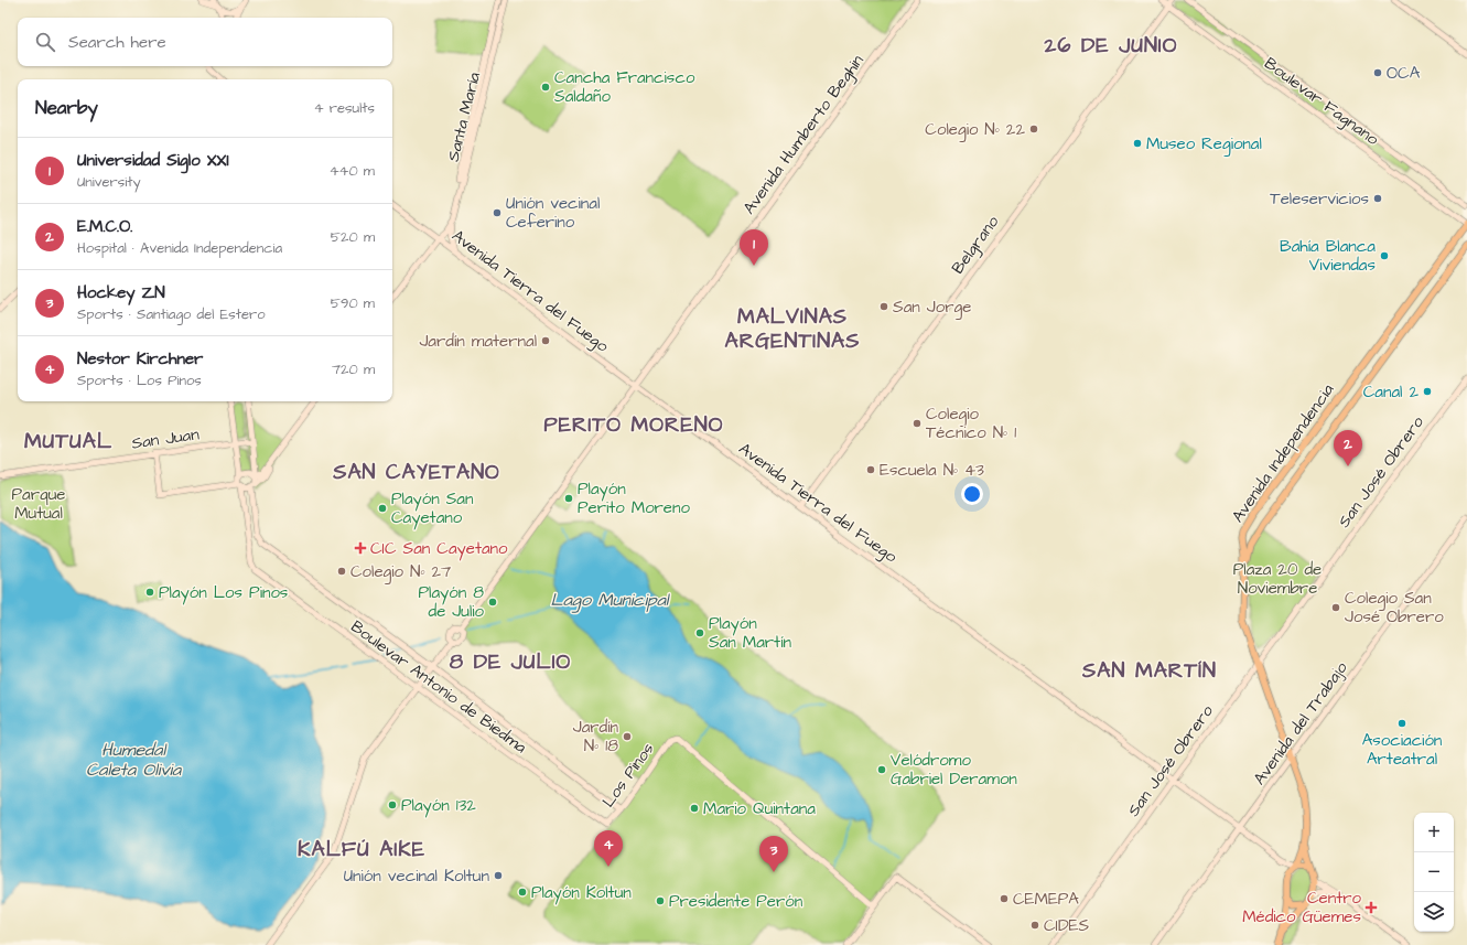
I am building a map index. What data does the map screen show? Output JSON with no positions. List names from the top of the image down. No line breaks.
{"streets":{"main road":["Avenida Independencia"],"street":["Boulevar Fagnano","Santa María","Avenida Humberto Beghin","Belgrano","Avenida Tierra del Fuego","San Juan","San José Obrero","Boulevar Antonio de Biedma","Avenida del Trabajo","Los Pinos"]},"crossings":[["Boulevar Fagnano","Belgrano"],["Boulevar Fagnano","Avenida Independencia"],["Santa María","Avenida Tierra del Fuego"],["Avenida Humberto Beghin","Avenida Tierra del Fuego"],["Avenida Humberto Beghin","Boulevar Antonio de Biedma"],["Belgrano","Avenida Tierra del Fuego"],["Avenida Tierra del Fuego","San José Obrero"],["Avenida Tierra del Fuego","Avenida del Trabajo"],["Boulevar Antonio de Biedma","Los Pinos"]],"districts":["26 DE JUNIO","MALVINAS ARGENTINAS","PERITO MORENO","MUTUAL","SAN CAYETANO","8 DE JULIO","SAN MARTÍN","KALFÚ AIKE"],"water":["Lago Municipal","Humedal Caleta Olivia"],"parks":["Parque Mutual","Plaza 20 de Noviembre"],"places":{"other":["OCA","Cancha Francisco Saldaño","Colegio Nº 22","Museo Regional","Teleservicios","Unión vecinal Ceferino","Bahía Blanca Viviendas","San Jorge","Jardín maternal","Canal 2","Colegio Técnico Nº 1","Escuela Nº 43","Playón Perito Moreno","Playón San Cayetano","Colegio Nº 27","Playón Los Pinos","Playón 8 de Julio","Colegio San José Obrero","Playón San Martín","Asociación Arteatral","Jardín Nº 18","Velódromo Gabriel Deramon","Playón 132","Mario Quintana","Unión vecinal Koltun","Playón Koltun","CEMEPA","Presidente Perón","CIDES"],"health":["CIC San Cayetano","Centro Médico Güemes"]},"page":{"search":"Search here","heading":["Nearby","4 results"],"list":[{"mark":"1","name":"Universidad Siglo XXI","note":"University","value":"440 m"},{"mark":"2","name":"E.M.C.O.","note":"Hospital · Avenida Independencia","value":"520 m"},{"mark":"3","name":"Hockey ZN","note":"Sports · Santiago del Estero","value":"590 m"},{"mark":"4","name":"Nestor Kirchner","note":"Sports · Los Pinos","value":"720 m"}],"pins":["1","2","4","3"],"map_buttons":["+","−"]}}
